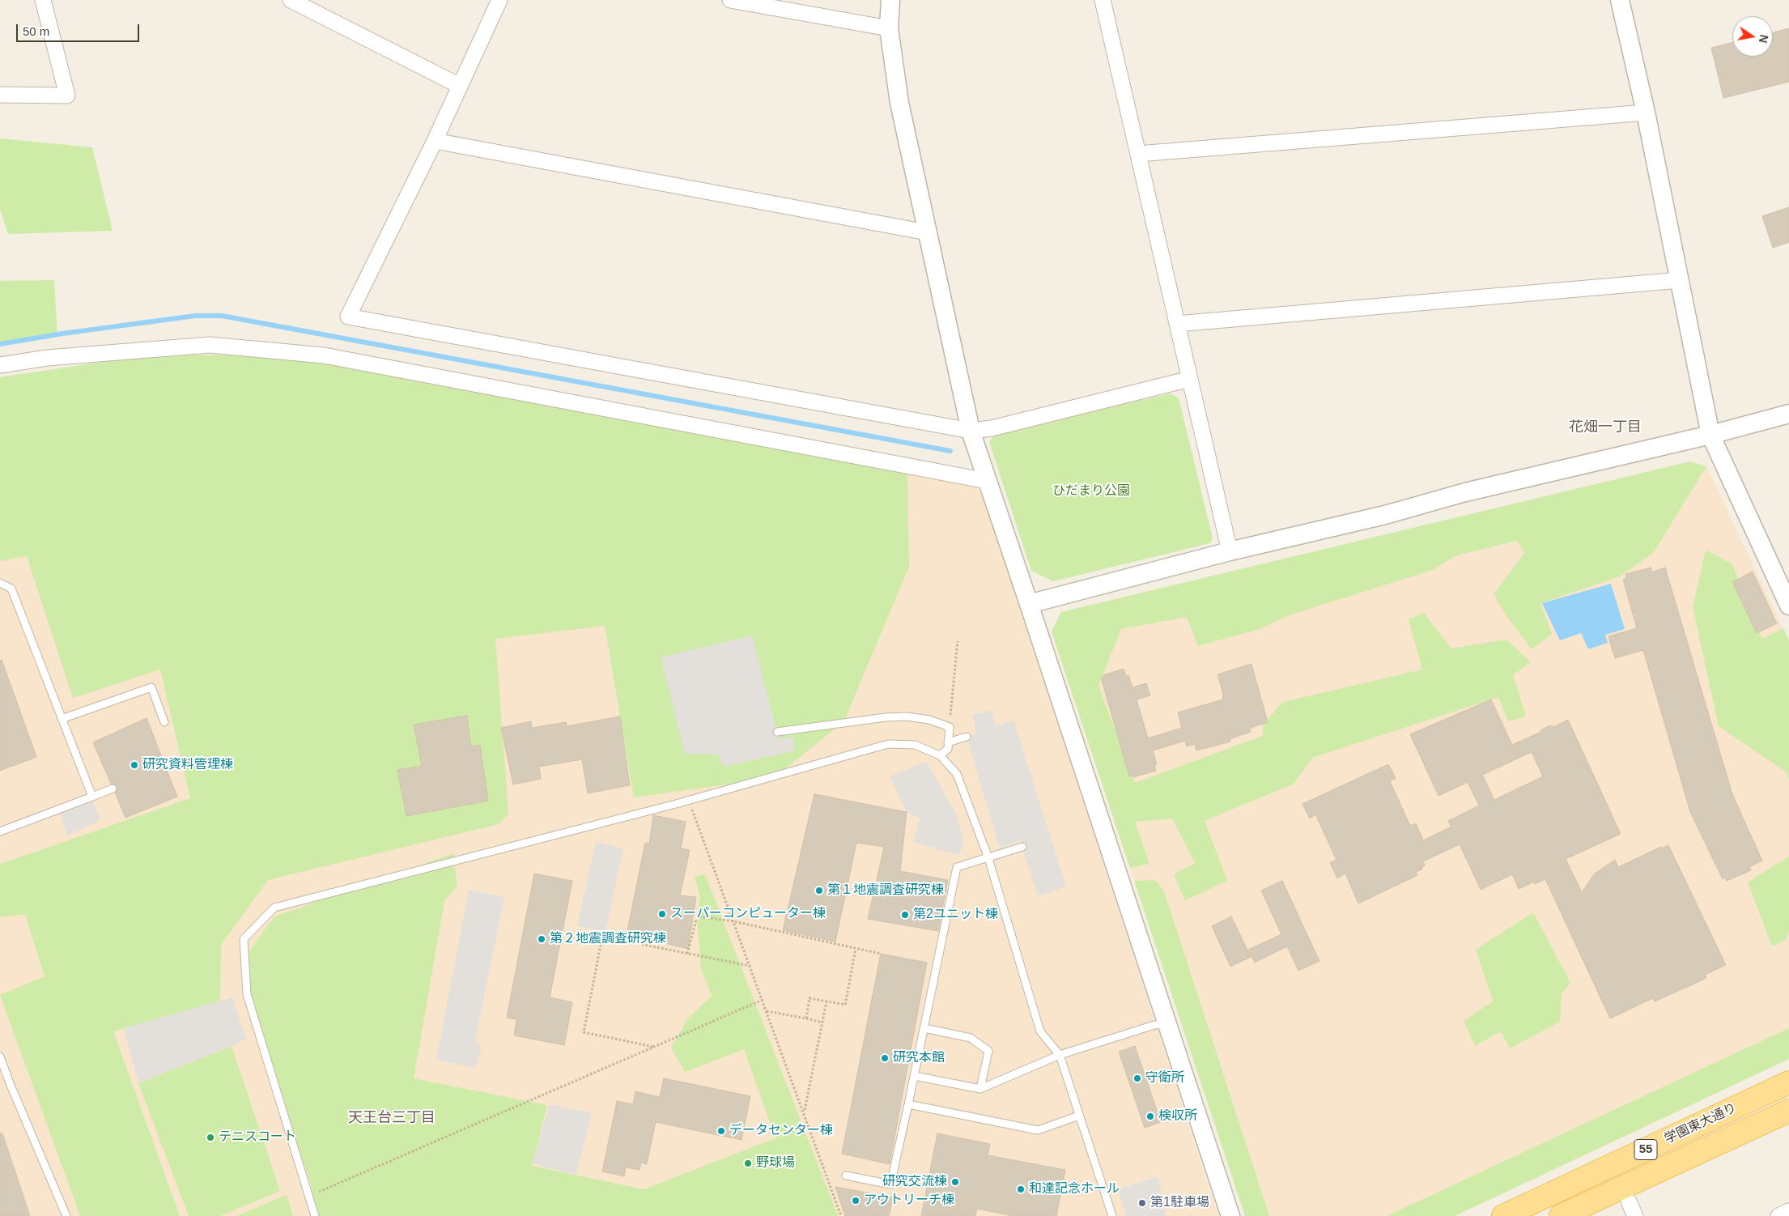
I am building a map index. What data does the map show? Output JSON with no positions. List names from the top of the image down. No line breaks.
{"streets":{"main road":["学園東大通り","55"]},"districts":["花畑一丁目","天王台三丁目"],"parks":["ひだまり公園"],"places":["研究資料管理棟","第１地震調査研究棟","スーパーコンピューター棟","第2ユニット棟","第２地震調査研究棟","研究本館","守衛所","検収所","データセンター棟","テニスコート","野球場","研究交流棟","和達記念ホール","アウトリーチ棟","第1駐車場"],"scale_bar":"50 m","north":"right"}
